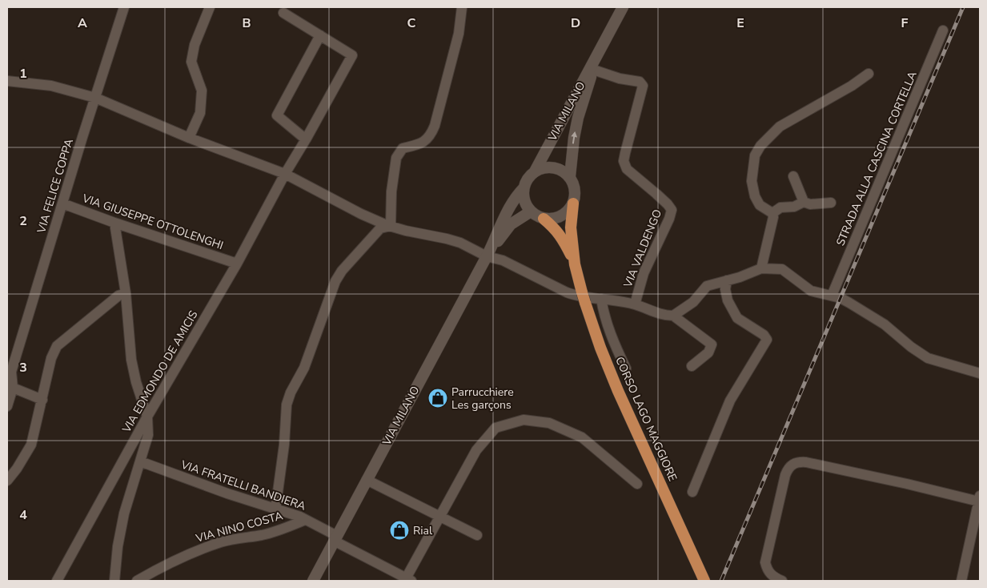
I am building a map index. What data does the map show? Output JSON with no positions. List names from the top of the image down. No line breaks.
{"streets":{"highway":["CORSO LAGO MAGGIORE"],"main road":["VIA MILANO"],"street":["STRADA ALLA CASCINA CORTELLA","VIA FELICE COPPA","VIA GIUSEPPE OTTOLENGHI","VIA VALDENGO","VIA EDMONDO DE AMICIS","VIA FRATELLI BANDIERA","VIA NINO COSTA"]},"crossings":[["VIA MILANO","VIA VALDENGO"],["VIA MILANO","CORSO LAGO MAGGIORE"],["VIA MILANO","VIA FRATELLI BANDIERA"],["VIA FELICE COPPA","VIA GIUSEPPE OTTOLENGHI"],["VIA GIUSEPPE OTTOLENGHI","VIA EDMONDO DE AMICIS"],["VIA FRATELLI BANDIERA","VIA NINO COSTA"]],"places":{"shop":["Parrucchiere Les garçons","Rial"]},"grid":{"columns":["A","B","C","D","E","F"],"rows":["1","2","3","4"]}}
